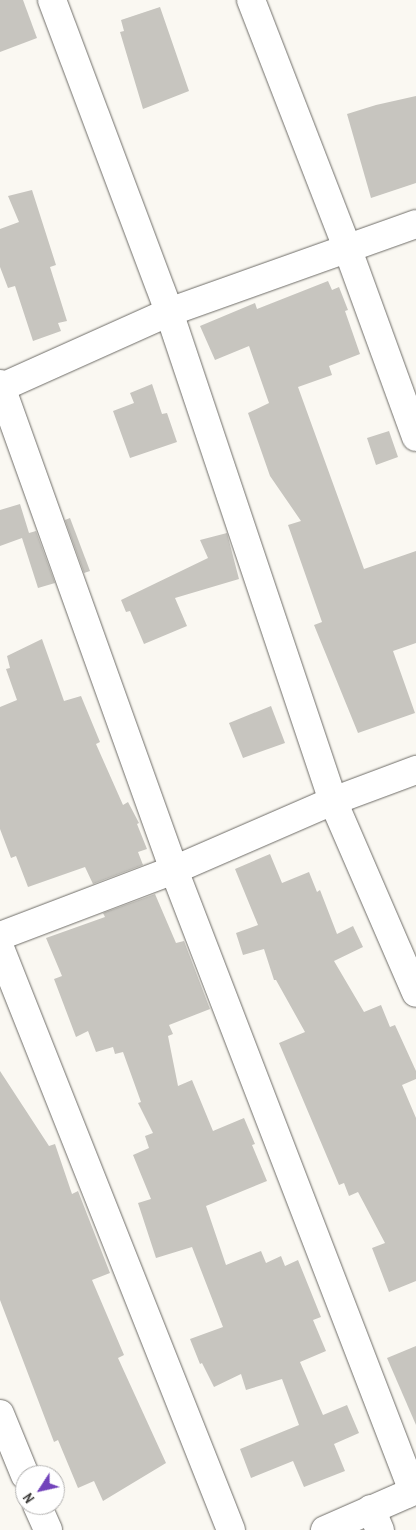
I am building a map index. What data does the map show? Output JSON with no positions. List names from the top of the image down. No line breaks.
{"north":"bottom left"}
